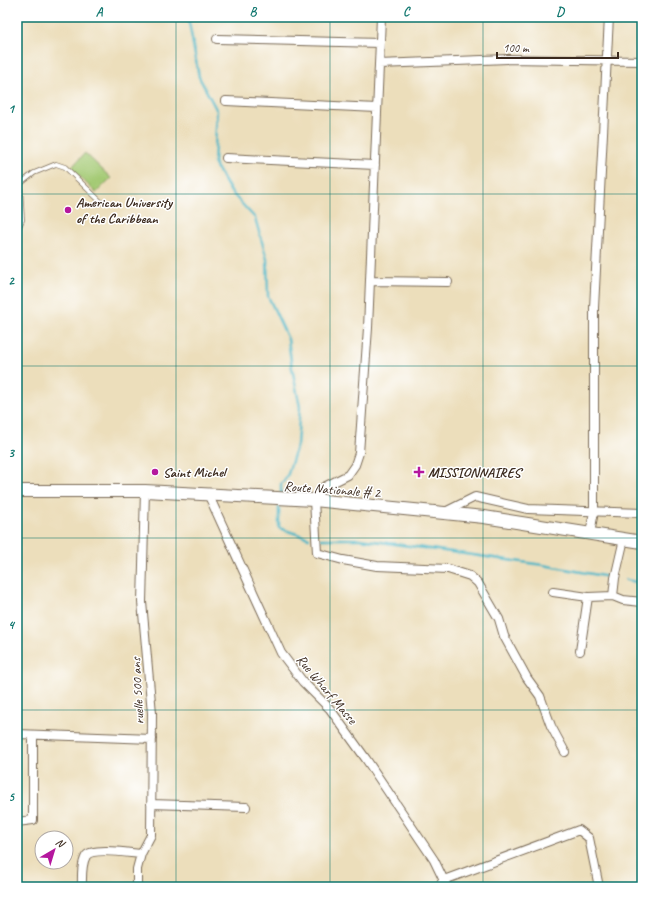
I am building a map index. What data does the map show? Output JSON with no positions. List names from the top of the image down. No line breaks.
{"streets":{"main road":["Route Nationale # 2"],"street":["Rue Wharf Masse","ruelle 500 ans"]},"crossings":[["Route Nationale # 2","Rue Wharf Masse"],["Route Nationale # 2","ruelle 500 ans"]],"places":{"other":["American University of the Caribbean","Saint Michel"],"health":["MISSIONNAIRES"]},"scale_bar":"100 m","north":"top right","grid":{"columns":["A","B","C","D"],"rows":["1","2","3","4","5"]}}
